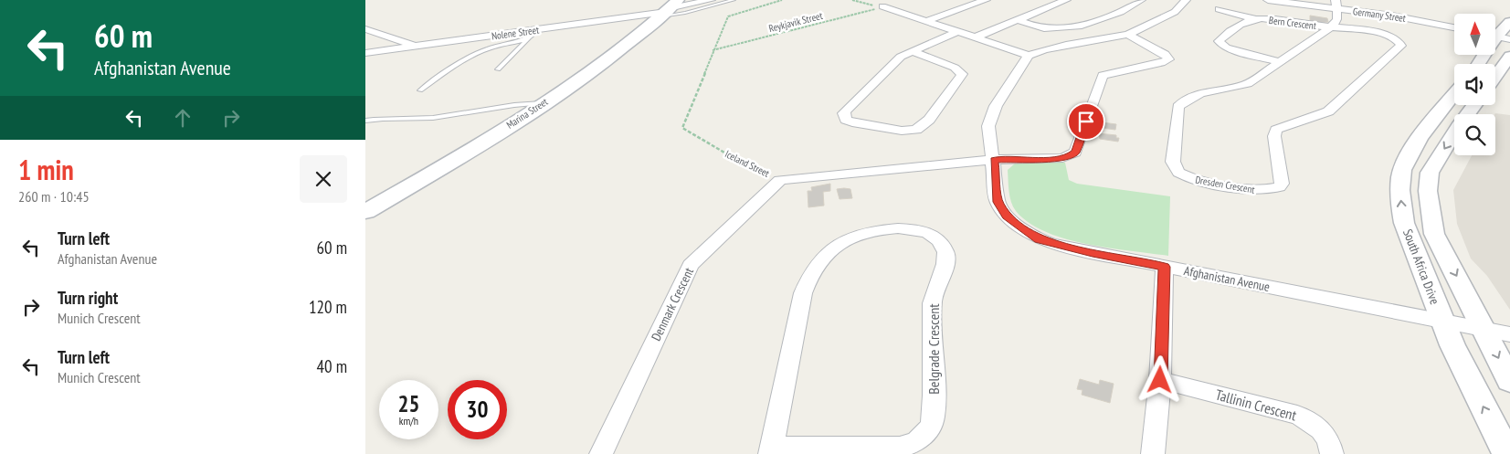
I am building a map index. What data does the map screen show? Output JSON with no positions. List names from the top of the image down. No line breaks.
{"streets":{"main road":["Marina Street"],"street":["Germany Street","Bern Crescent","Nolene Street","Iceland Street","Dresden Crescent","South Africa Drive","Afghanistan Avenue","Denmark Crescent","Belgrade Crescent","Tallinin Crescent"],"path":["Reykjavik Street"]},"crossings":[["Reykjavik Street","Iceland Street"],["Bern Crescent","Dresden Crescent"],["Nolene Street","Marina Street"],["Iceland Street","Afghanistan Avenue"],["Iceland Street","Denmark Crescent"],["South Africa Drive","Afghanistan Avenue"]],"north":"top","page":{"turn":["60 m","Afghanistan Avenue"],"heading":["1 min","260 m · 10:45"],"list":[{"name":"Turn left","note":"Afghanistan Avenue","value":"60 m"},{"name":"Turn right","note":"Munich Crescent","value":"120 m"},{"name":"Turn left","note":"Munich Crescent","value":"40 m"}],"speed":"25 km/h","limit":"30"}}
